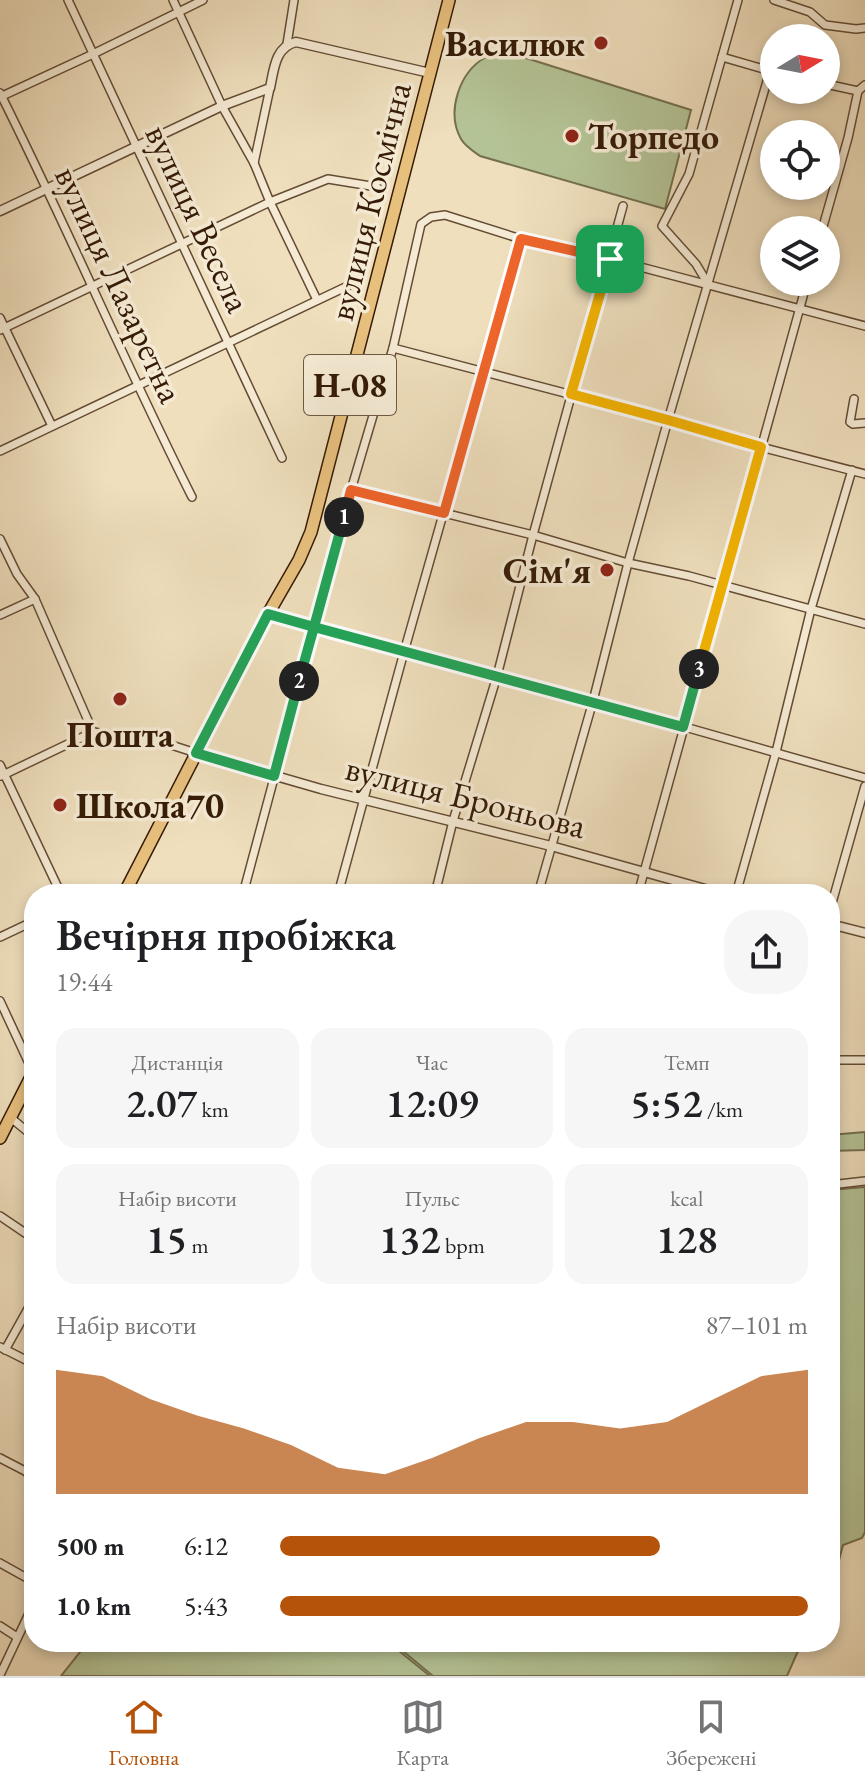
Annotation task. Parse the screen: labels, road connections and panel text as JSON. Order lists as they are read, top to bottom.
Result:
{
  "streets": {
    "main road": ["вулиця Космічна", "Н-08"],
    "street": ["вулиця Весела", "вулиця Лазаретна", "вулиця Броньова"]
  },
  "crossings": [
    ["вулиця Космічна", "вулиця Броньова"]
  ],
  "places": [
    "Василюк",
    "Торпедо",
    "Сім'я",
    "Пошта",
    "Школа70"
  ],
  "north": "right",
  "page": {
    "pins": ["1", "3", "2"],
    "heading": ["Вечірня пробіжка", "19:44"],
    "stats": [
      ["Дистанція", "2.07 km"],
      ["Час", "12:09"],
      ["Темп", "5:52 /km"],
      ["Набір висоти", "15 m"],
      ["Пульс", "132 bpm"],
      ["kcal", "128"]
    ],
    "chart": ["Набір висоти", "87–101 m"],
    "list": [
      {
        "name": "500 m",
        "note": "6:12"
      },
      {
        "name": "1.0 km",
        "note": "5:43"
      }
    ],
    "tabs": ["Головна", "Карта", "Збережені"]
  }
}
